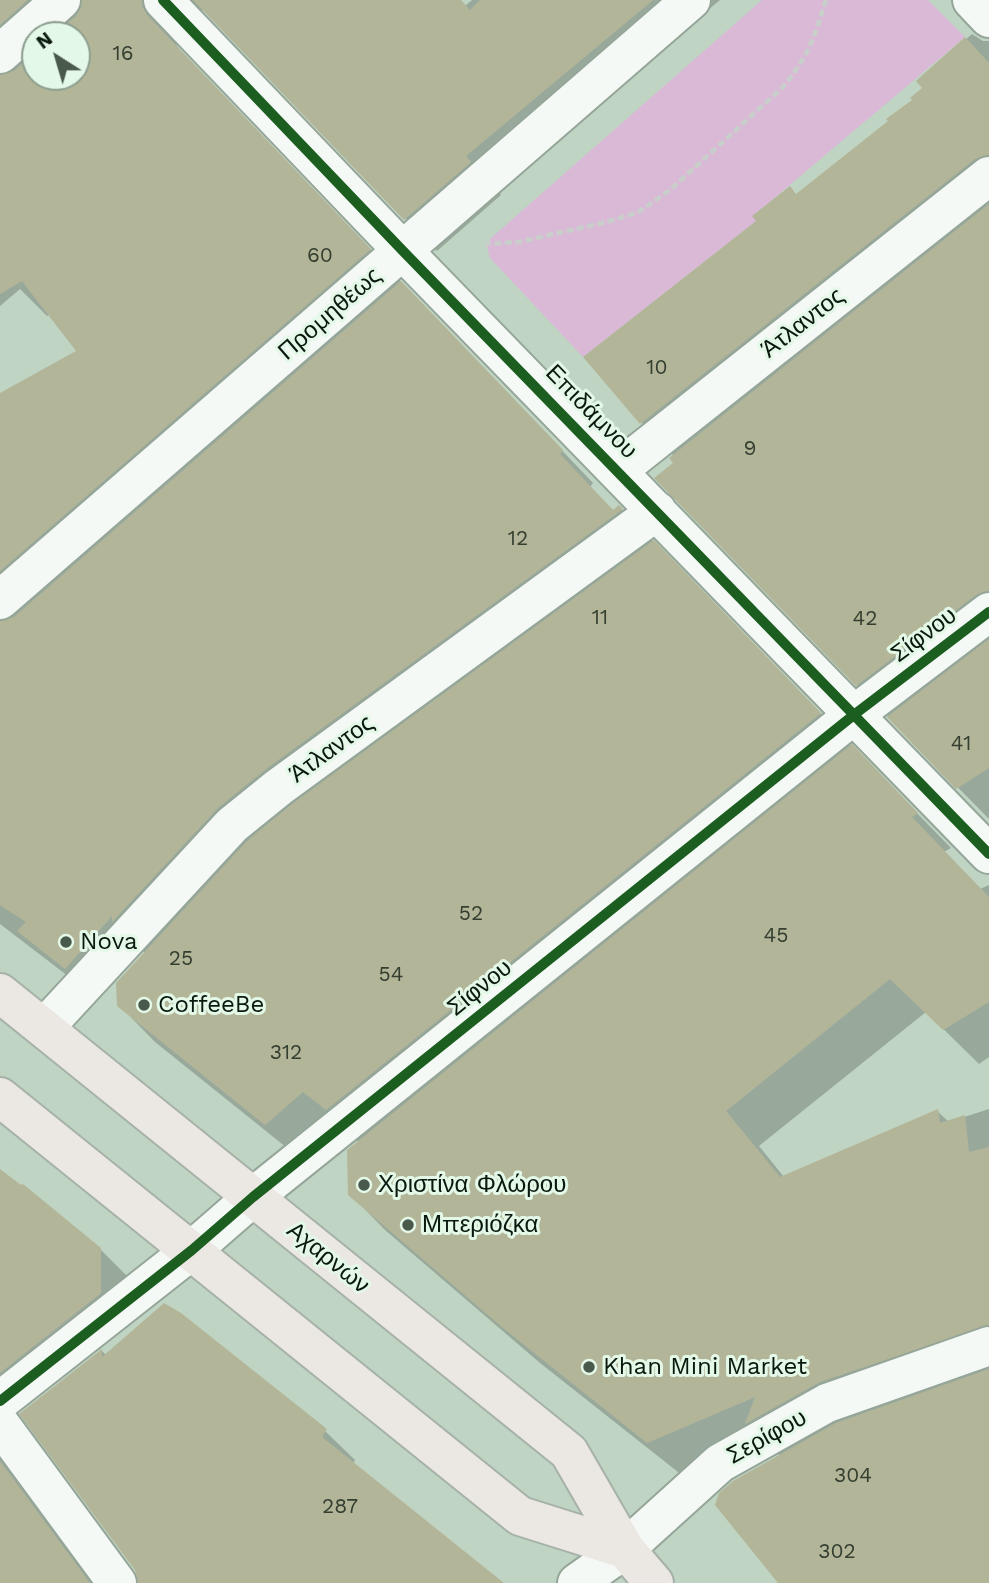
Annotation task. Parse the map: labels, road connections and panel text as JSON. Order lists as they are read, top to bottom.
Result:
{
  "streets": {
    "main road": ["Αχαρνών"],
    "street": [
      "Προμηθέως",
      "Άτλαντος",
      "Επιδάμνου",
      "Σίφνου",
      "Σερίφου"
    ]
  },
  "crossings": [
    ["Προμηθέως", "Επιδάμνου"],
    ["Άτλαντος", "Επιδάμνου"],
    ["Άτλαντος", "Αχαρνών"],
    ["Επιδάμνου", "Σίφνου"],
    ["Σίφνου", "Αχαρνών"],
    ["Αχαρνών", "Σερίφου"]
  ],
  "places": [
    "Nova",
    "CoffeeBe",
    "Χριστίνα Φλώρου",
    "Μπεριόζκα",
    "Khan Mini Market"
  ],
  "house_numbers": [
    "16",
    "60",
    "10",
    "9",
    "12",
    "11",
    "42",
    "41",
    "52",
    "45",
    "25",
    "54",
    "312",
    "304",
    "287",
    "302"
  ],
  "north": "top left"
}
